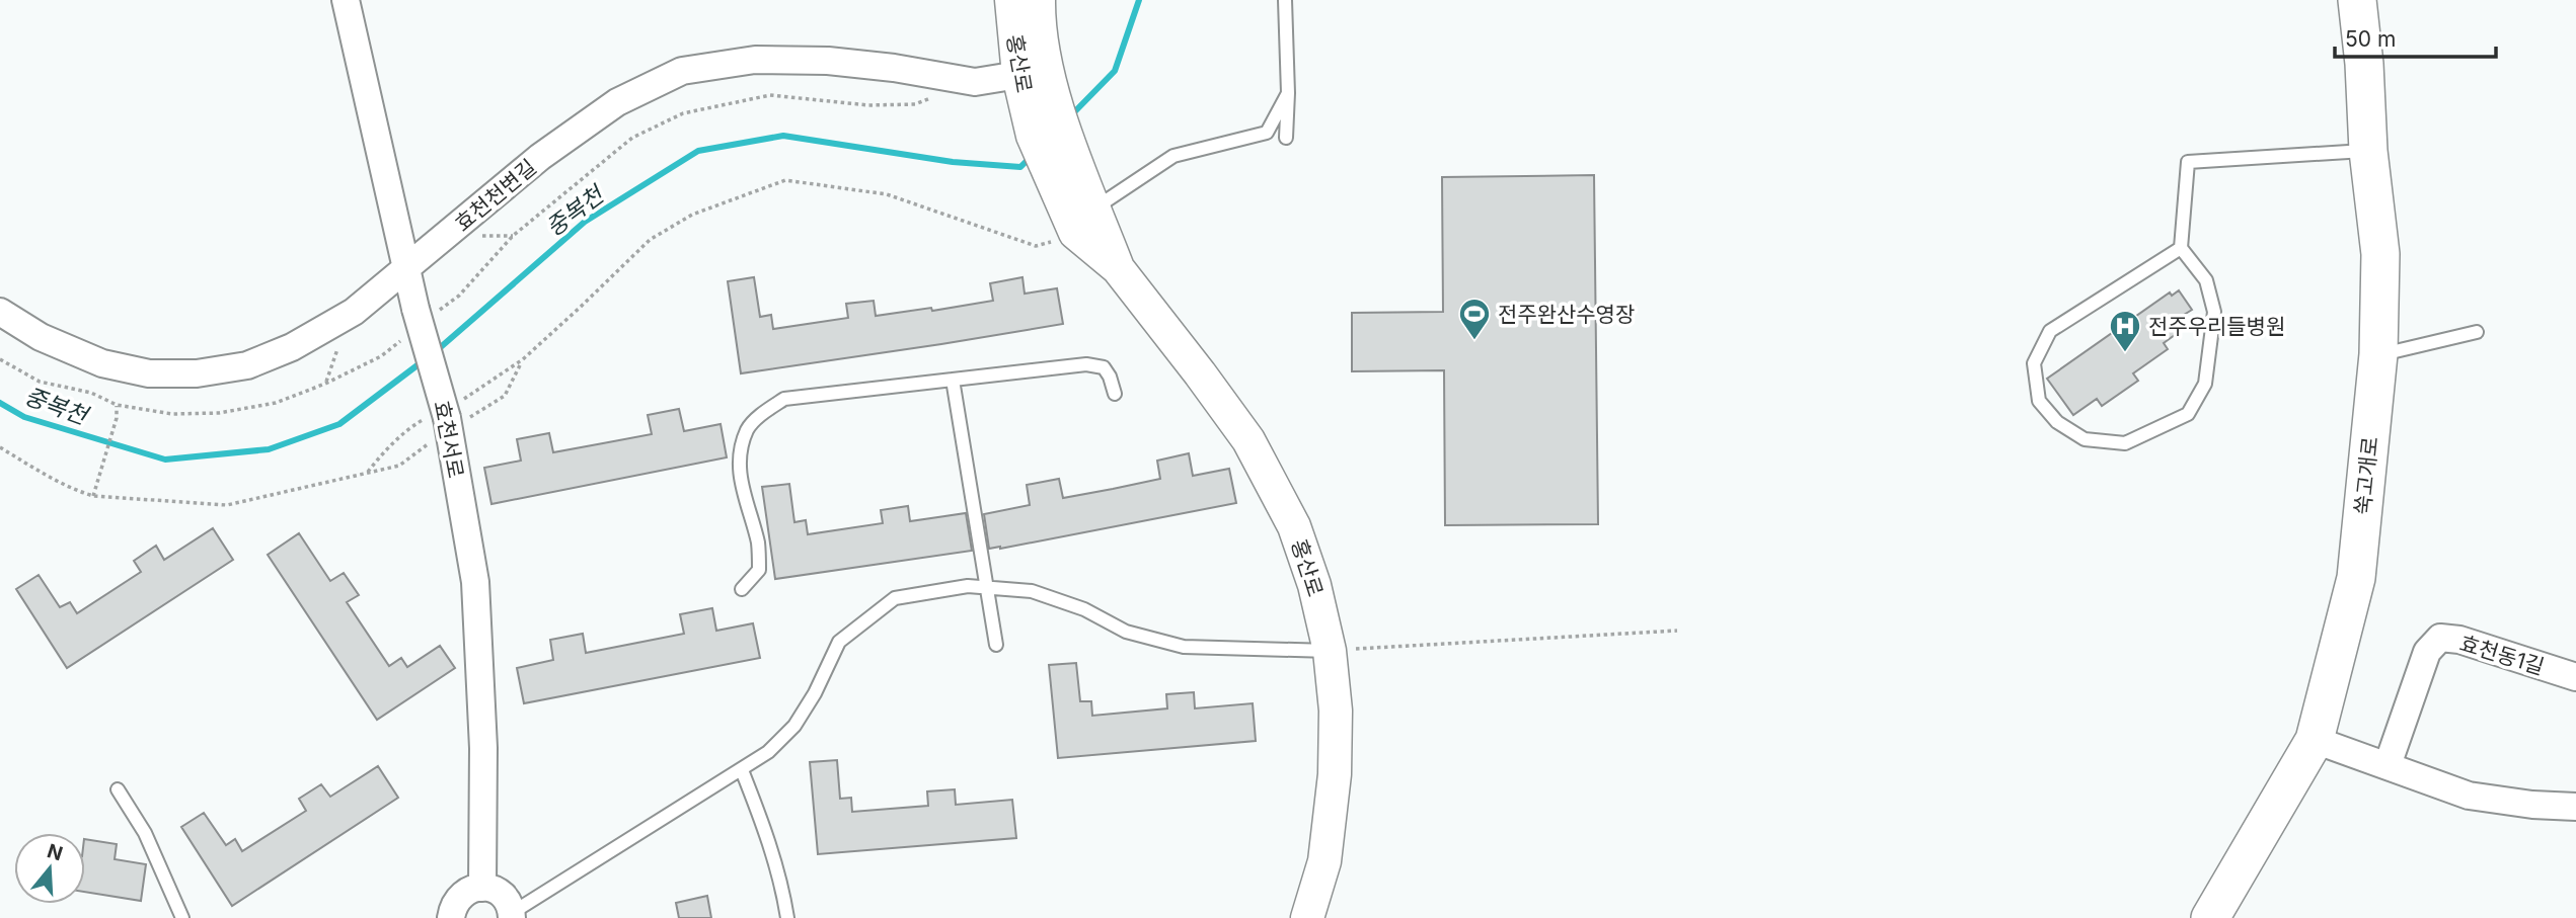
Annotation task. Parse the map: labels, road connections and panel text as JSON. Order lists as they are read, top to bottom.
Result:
{
  "streets": {
    "main road": ["쑥고개로"],
    "street": [
      "홍산로",
      "효천천변길",
      "효천서로",
      "효천동1길"
    ]
  },
  "crossings": [
    ["홍산로", "효천천변길"],
    ["효천천변길", "효천서로"]
  ],
  "water": ["중복천"],
  "places": {
    "sports": ["전주완산수영장"],
    "hospital": ["전주우리들병원"]
  },
  "scale_bar": "50 m",
  "north": "top"
}
